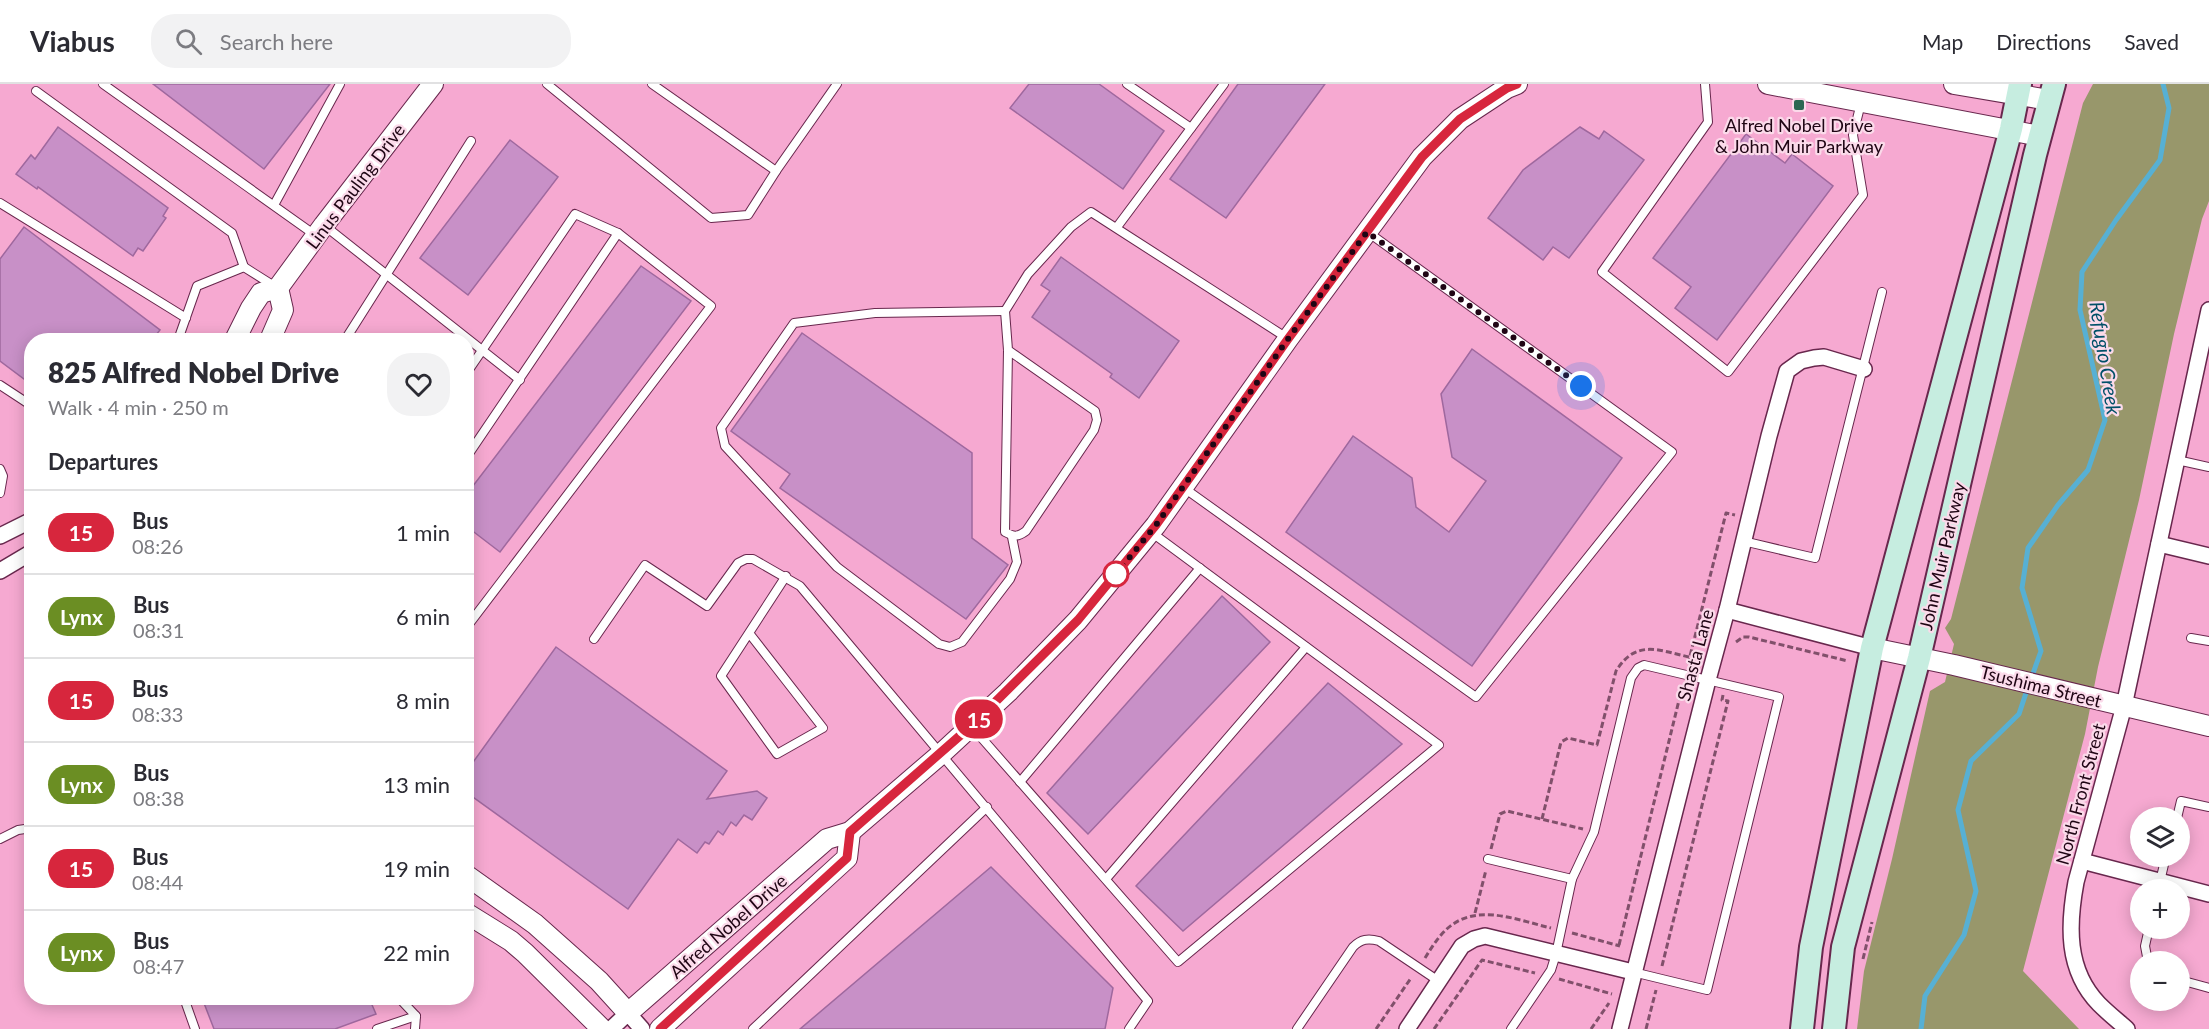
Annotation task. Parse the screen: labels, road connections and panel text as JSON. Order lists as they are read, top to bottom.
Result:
{
  "streets": {
    "main road": ["John Muir Parkway"],
    "street": [
      "Linus Pauling Drive",
      "Shasta Lane",
      "Tsushima Street",
      "North Front Street",
      "Alfred Nobel Drive"
    ]
  },
  "crossings": [
    ["John Muir Parkway", "Tsushima Street"],
    ["Tsushima Street", "North Front Street"]
  ],
  "water": ["Refugio Creek"],
  "places": {
    "transit": ["Alfred Nobel Drive & John Muir Parkway"]
  },
  "lines": ["bus line 15"],
  "page": {
    "header": "Viabus",
    "search": "Search here",
    "nav": ["Map", "Directions", "Saved"],
    "on_map": "15",
    "heading": [
      ["825 Alfred Nobel Drive", "Walk · 4 min · 250 m"],
      "Departures"
    ],
    "list": [
      {
        "mark": "15",
        "name": "Bus",
        "note": "08:26",
        "value": "1 min"
      },
      {
        "mark": "Lynx",
        "name": "Bus",
        "note": "08:31",
        "value": "6 min"
      },
      {
        "mark": "15",
        "name": "Bus",
        "note": "08:33",
        "value": "8 min"
      },
      {
        "mark": "Lynx",
        "name": "Bus",
        "note": "08:38",
        "value": "13 min"
      },
      {
        "mark": "15",
        "name": "Bus",
        "note": "08:44",
        "value": "19 min"
      },
      {
        "mark": "Lynx",
        "name": "Bus",
        "note": "08:47",
        "value": "22 min"
      }
    ],
    "map_buttons": ["+", "−"]
  }
}
